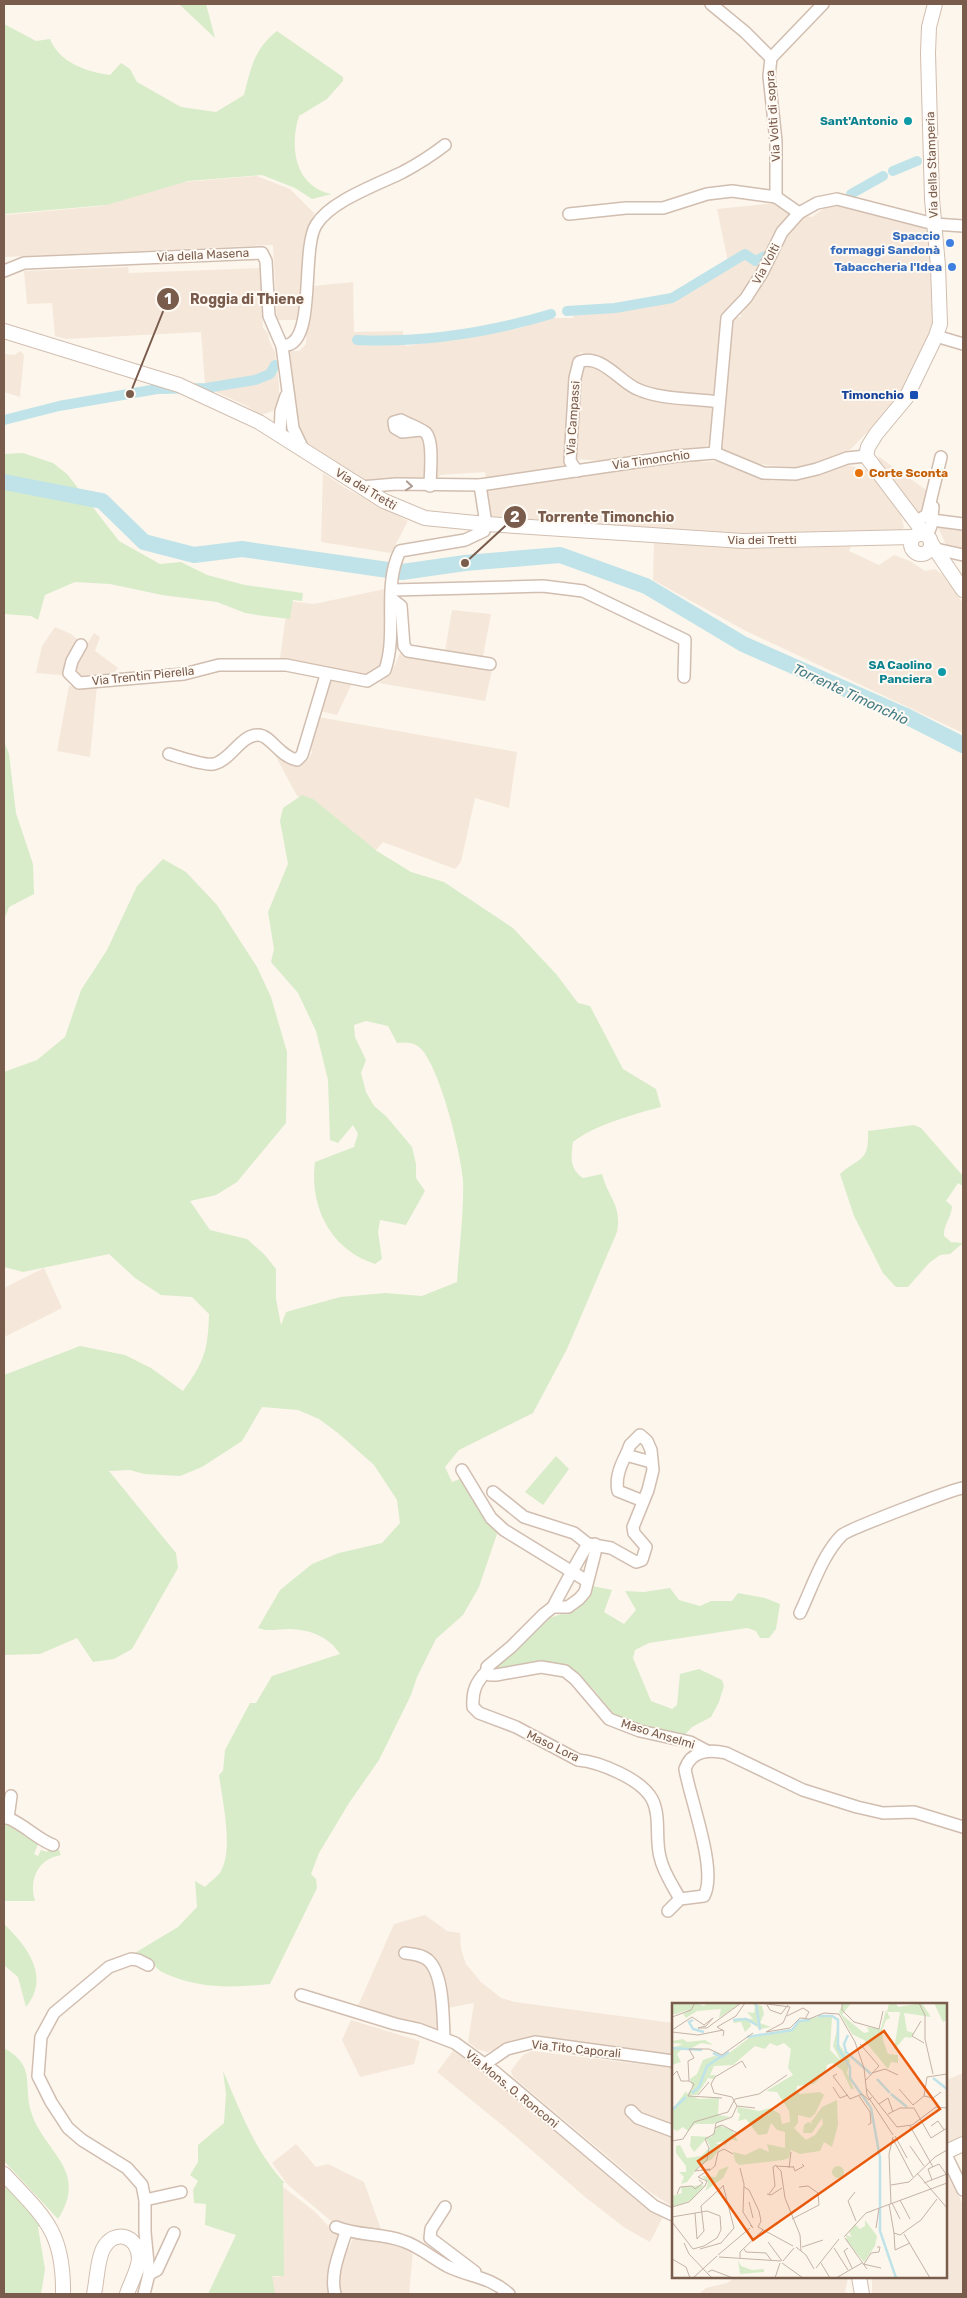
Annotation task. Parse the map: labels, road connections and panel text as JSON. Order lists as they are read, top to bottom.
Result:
{
  "streets": {
    "street": [
      "Via Volti di sopra",
      "Via della Stamperia",
      "Via della Masena",
      "Via Volti",
      "Via Campassi",
      "Via Timonchio",
      "Via dei Tretti",
      "Via Trentin Pierella",
      "Maso Anselmi",
      "Maso Lora",
      "Via Tito Caporali",
      "Via Mons. O. Ronconi"
    ]
  },
  "crossings": [
    ["Via della Stamperia", "Via Volti"],
    ["Via della Stamperia", "Via Timonchio"],
    ["Via della Masena", "Via dei Tretti"],
    ["Via Volti", "Via Campassi"],
    ["Via Volti", "Via Timonchio"],
    ["Via Campassi", "Via Timonchio"],
    ["Via Timonchio", "Via dei Tretti"],
    ["Via dei Tretti", "Via Trentin Pierella"],
    ["Maso Anselmi", "Maso Lora"],
    ["Via Tito Caporali", "Via Mons. O. Ronconi"]
  ],
  "water": ["Torrente Timonchio"],
  "places": {
    "other": [
      "Sant'Antonio",
      "Spaccio formaggi Sandonà",
      "Tabaccheria l'Idea",
      "Roggia di Thiene",
      "Corte Sconta",
      "Torrente Timonchio",
      "SA Caolino Panciera"
    ],
    "transit": ["Timonchio"]
  }
}
